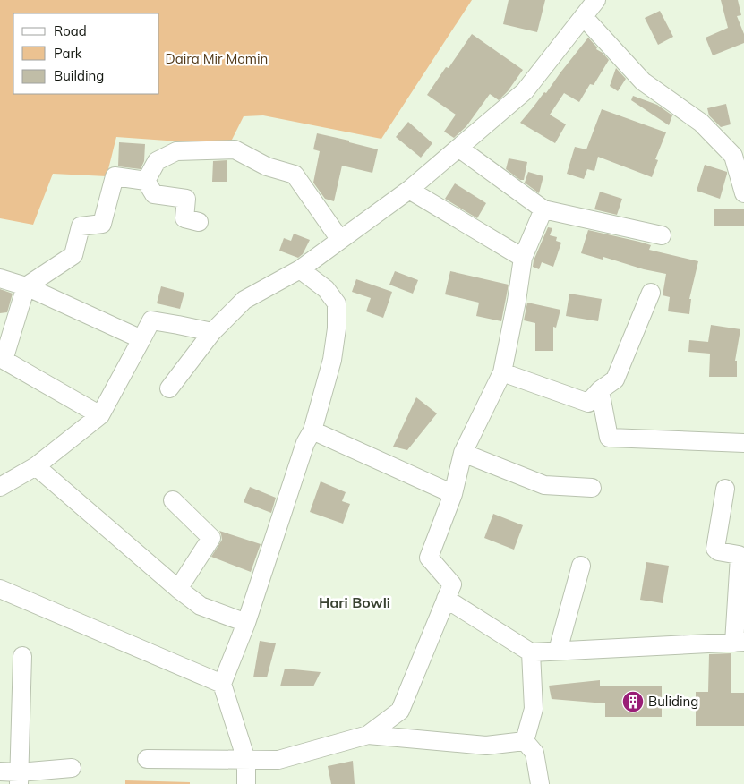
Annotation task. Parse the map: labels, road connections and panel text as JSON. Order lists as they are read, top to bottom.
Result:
{
  "districts": ["Hari Bowli"],
  "parks": ["Daira Mir Momin"],
  "places": {
    "building": ["Buliding"]
  },
  "legend": ["Road", "Park", "Building"]
}
